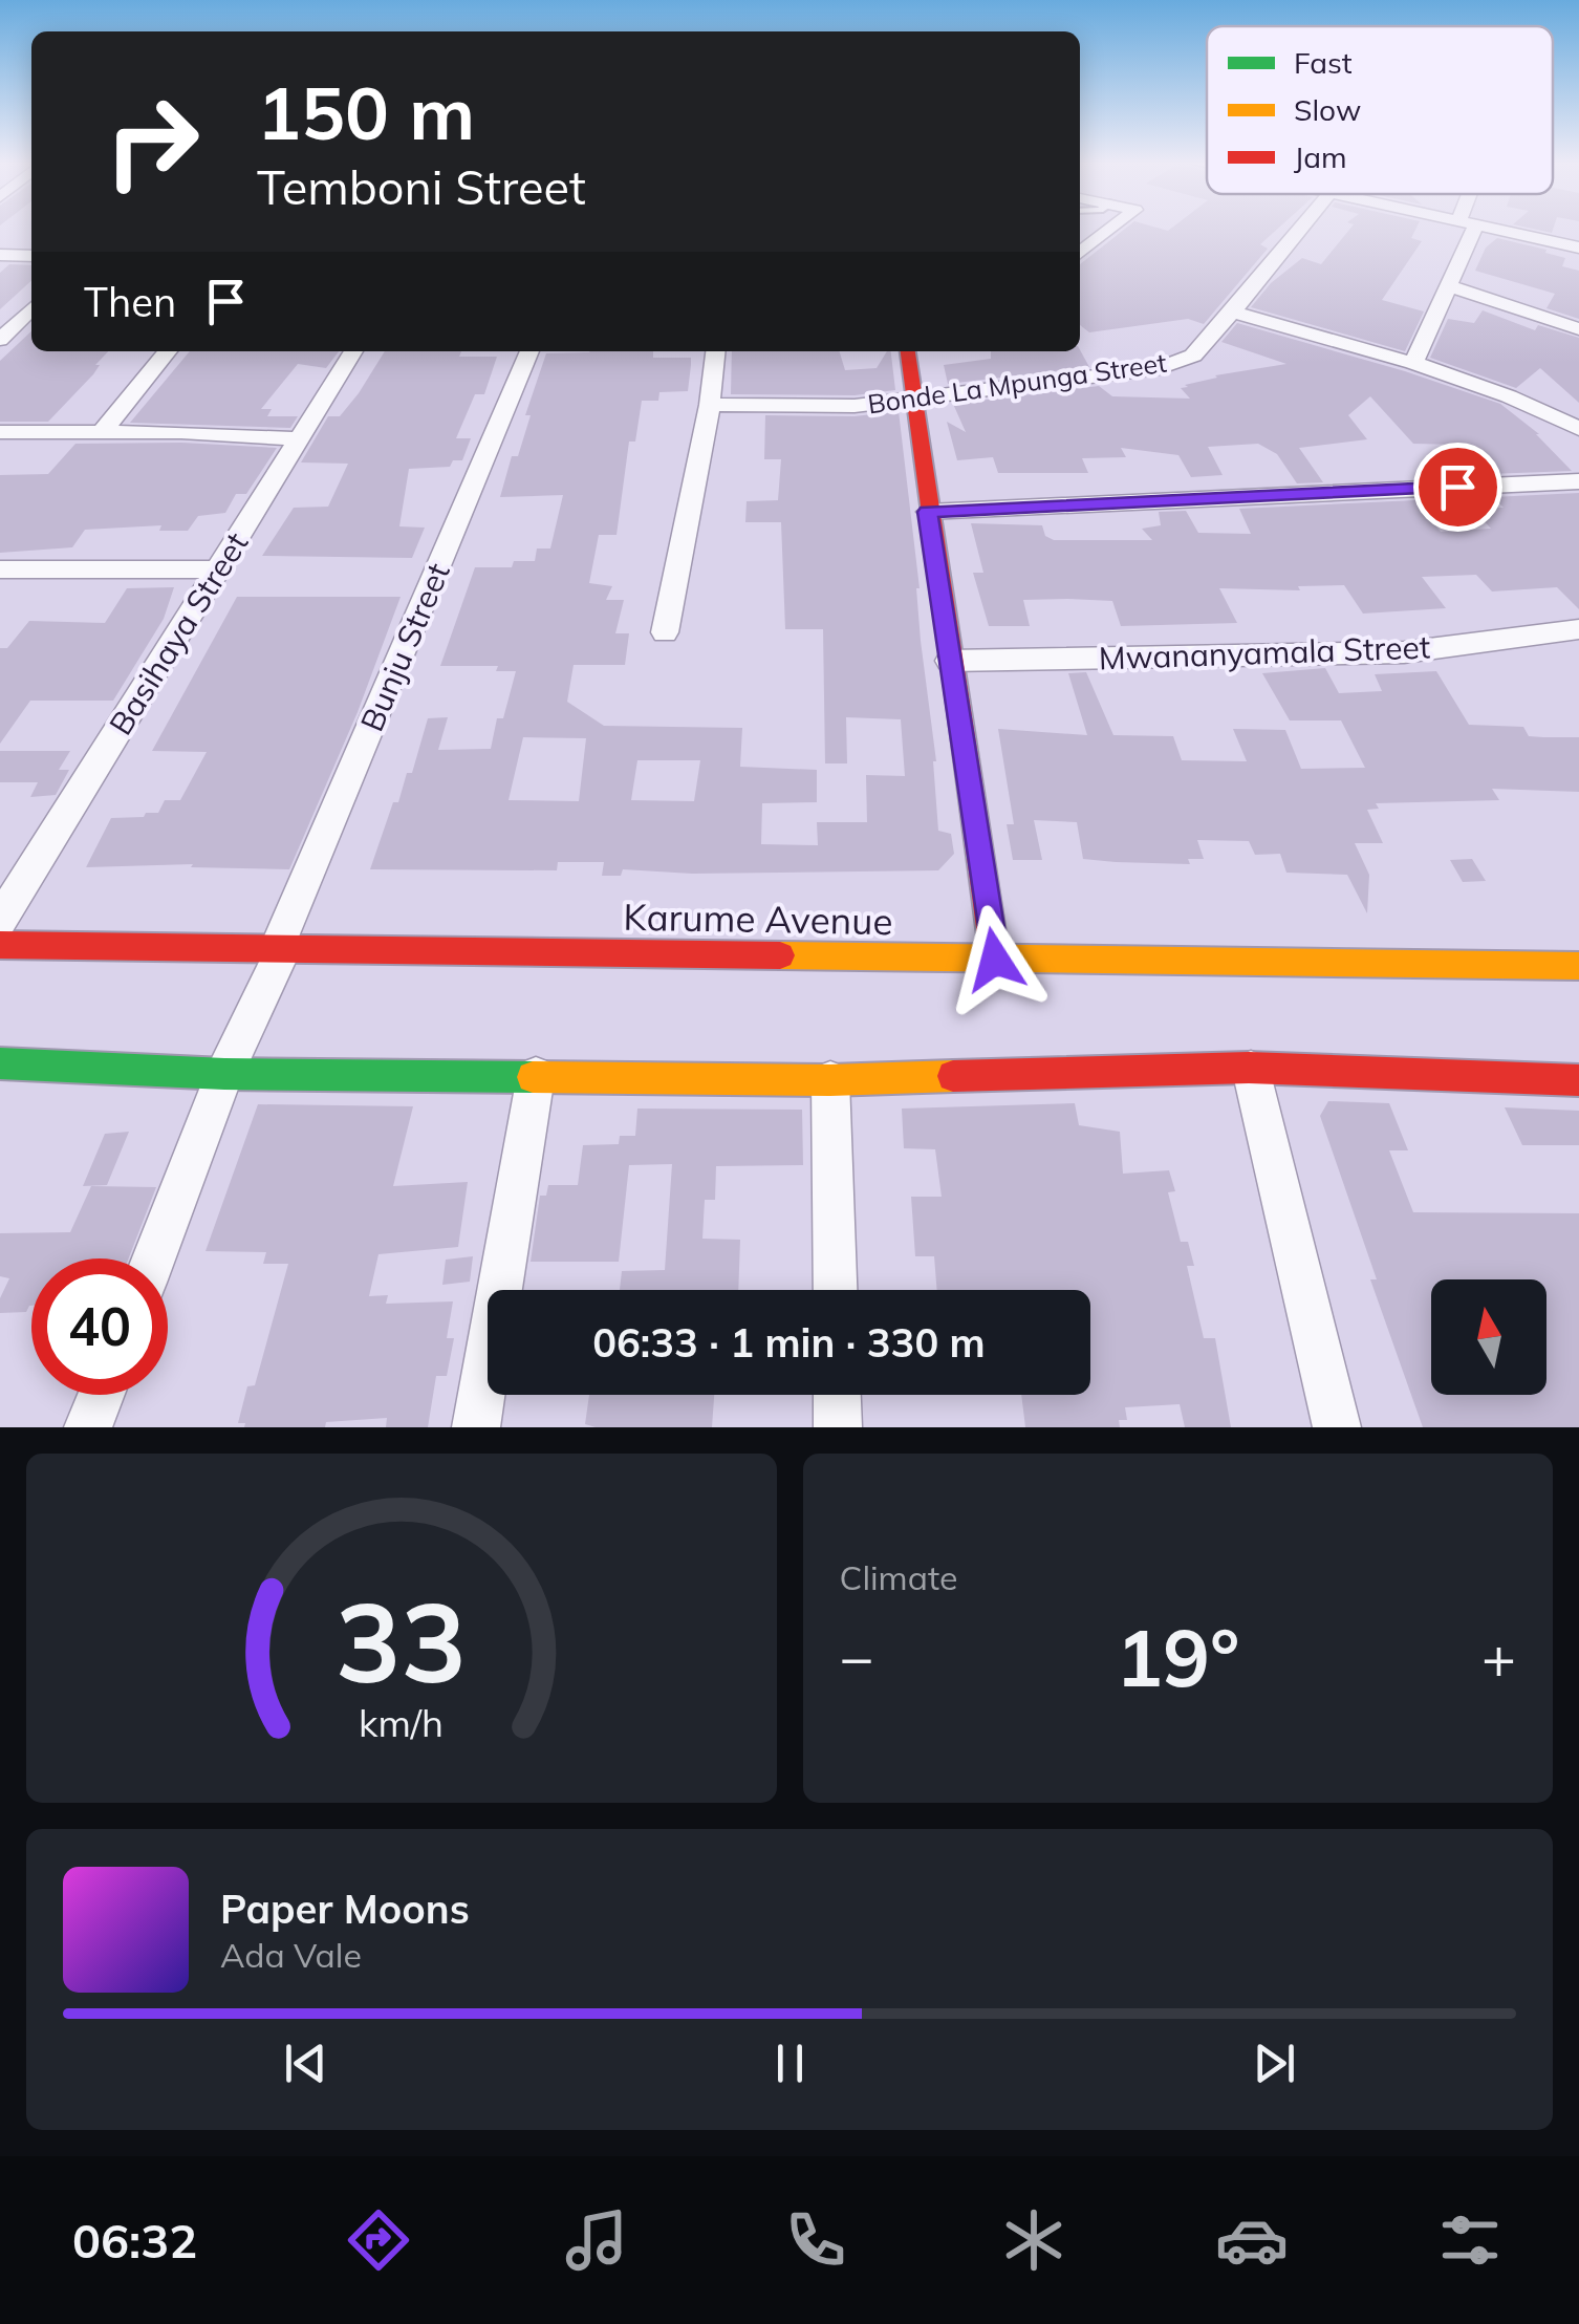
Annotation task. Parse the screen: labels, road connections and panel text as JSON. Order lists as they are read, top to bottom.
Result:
{
  "streets": {
    "street": [
      "Bonde La Mpunga Street",
      "Basihaya Street",
      "Bunju Street",
      "Mwananyamala Street",
      "Karume Avenue"
    ]
  },
  "crossings": [
    ["Bunju Street", "Karume Avenue"]
  ],
  "legend": ["Fast", "Slow", "Jam"],
  "north": "top",
  "page": {
    "turn": ["150 m", "Temboni Street"],
    "then": "Then",
    "limit": "40",
    "trip": "06:33 · 1 min · 330 m",
    "tile": "Climate",
    "heat": ["−", "19°", "+"],
    "song": ["Paper Moons", "Ada Vale"],
    "tabs": "06:32",
    "gauge": ["33", "km/h"]
  }
}
